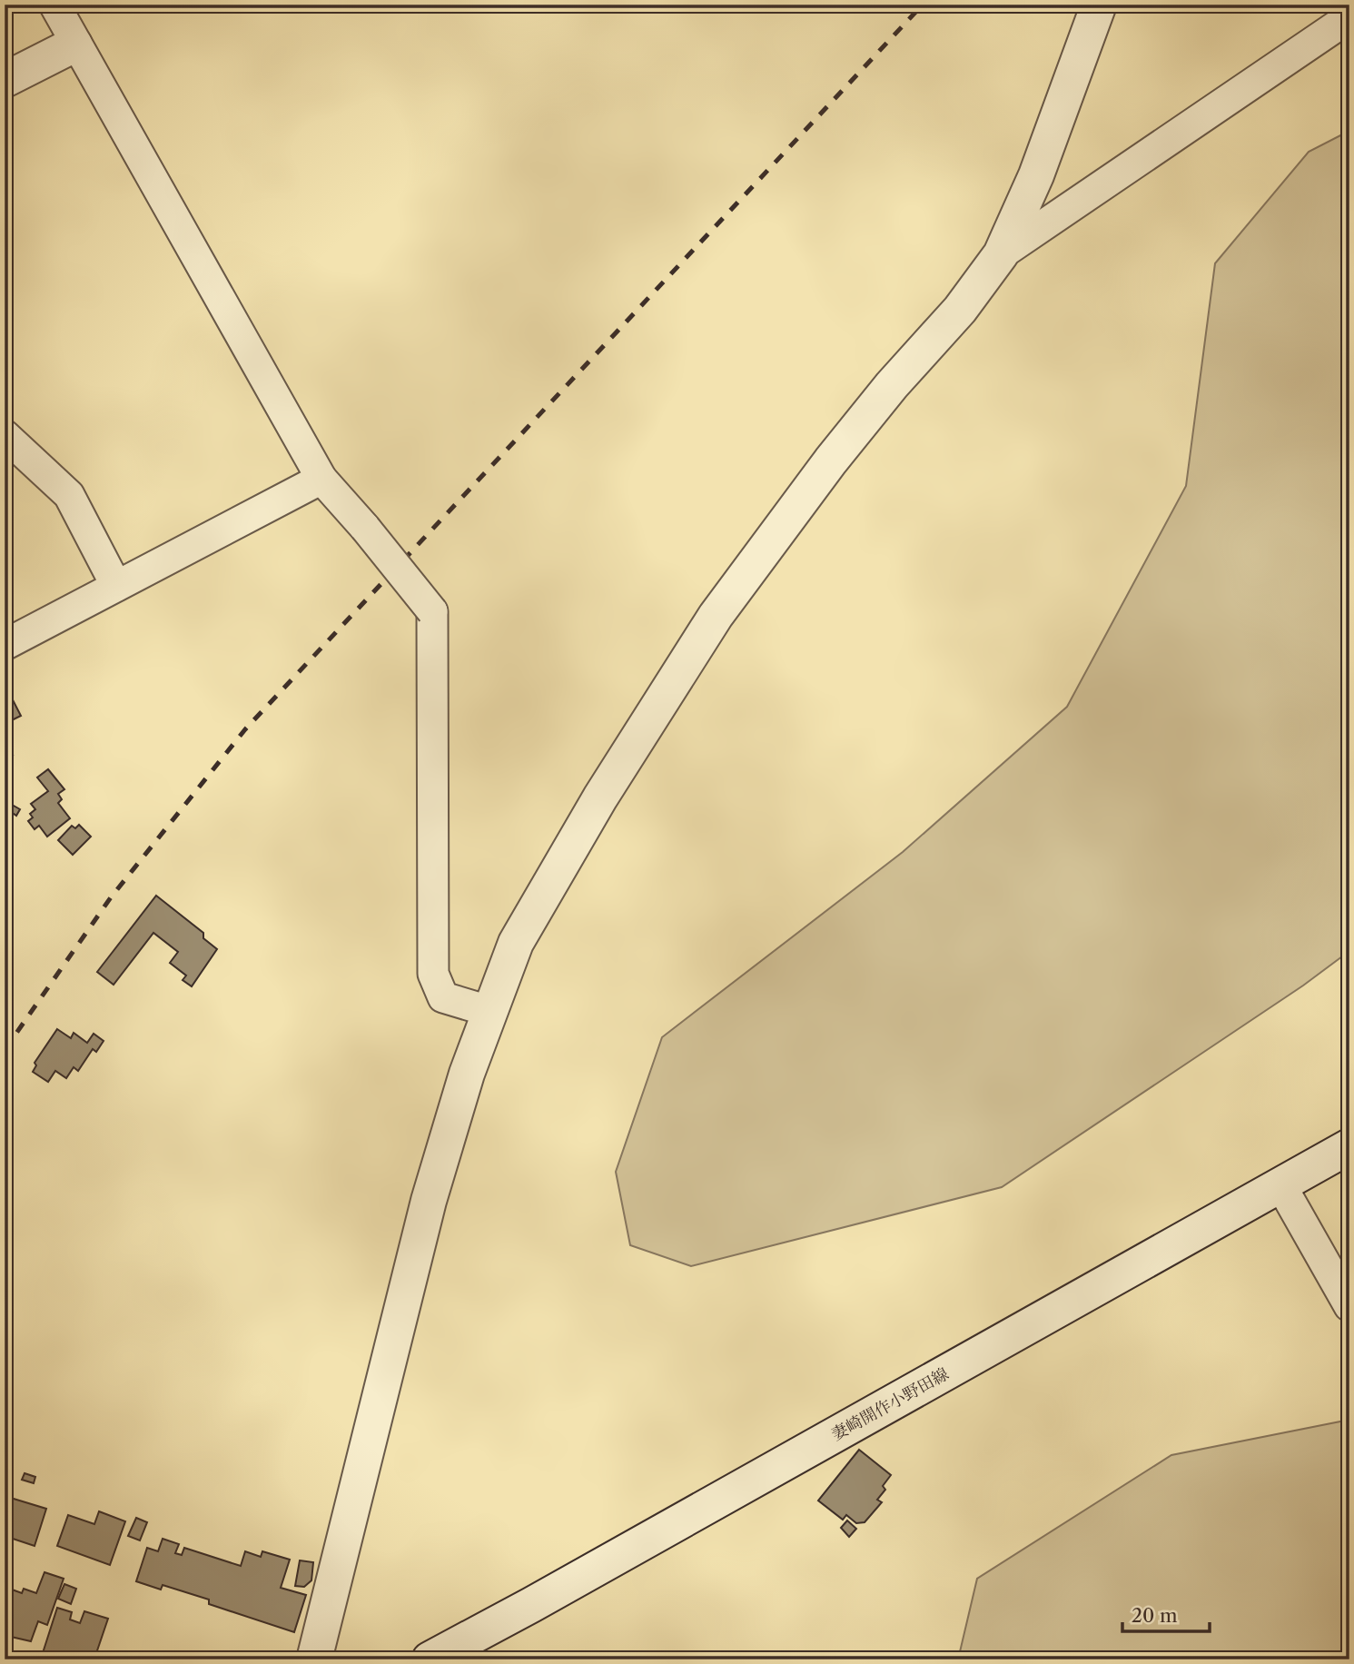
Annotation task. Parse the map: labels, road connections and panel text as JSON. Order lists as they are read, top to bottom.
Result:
{
  "streets": {
    "street": ["妻崎開作小野田線"]
  },
  "scale_bar": "20 m"
}
